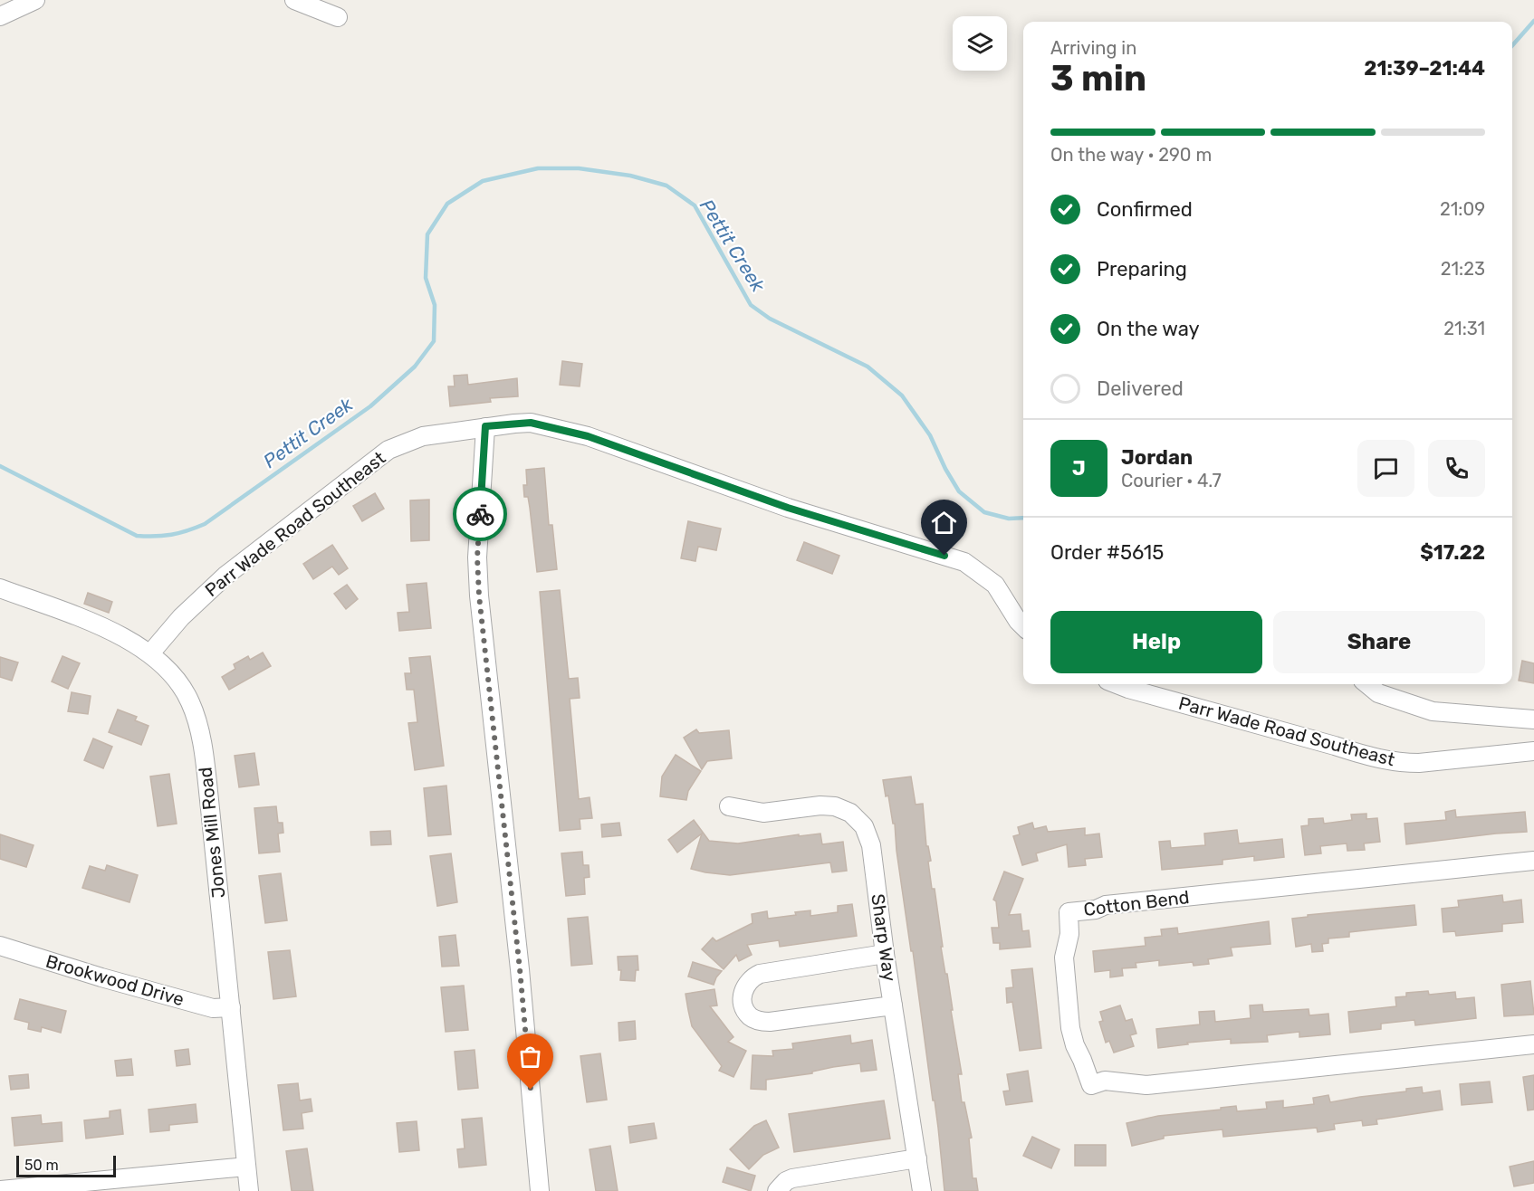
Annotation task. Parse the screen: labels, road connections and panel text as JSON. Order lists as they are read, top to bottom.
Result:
{
  "streets": {
    "street": [
      "Parr Wade Road Southeast",
      "Jones Mill Road",
      "Cotton Bend",
      "Sharp Way",
      "Brookwood Drive"
    ]
  },
  "crossings": [
    ["Parr Wade Road Southeast", "Jones Mill Road"],
    ["Jones Mill Road", "Brookwood Drive"]
  ],
  "water": ["Pettit Creek"],
  "scale_bar": "50 m",
  "page": {
    "heading": ["3 min", "Arriving in", "21:39–21:44"],
    "panel": [
      "Jordan",
      "Courier · 4.7",
      "Order #5615",
      "$17.22"
    ],
    "bar": "On the way · 290 m",
    "list": [
      ["Confirmed", "21:09"],
      ["Preparing", "21:23"],
      ["On the way", "21:31"],
      "Delivered"
    ],
    "round": "J",
    "buttons": ["Help", "Share"],
    "scale": "50 m"
  }
}
